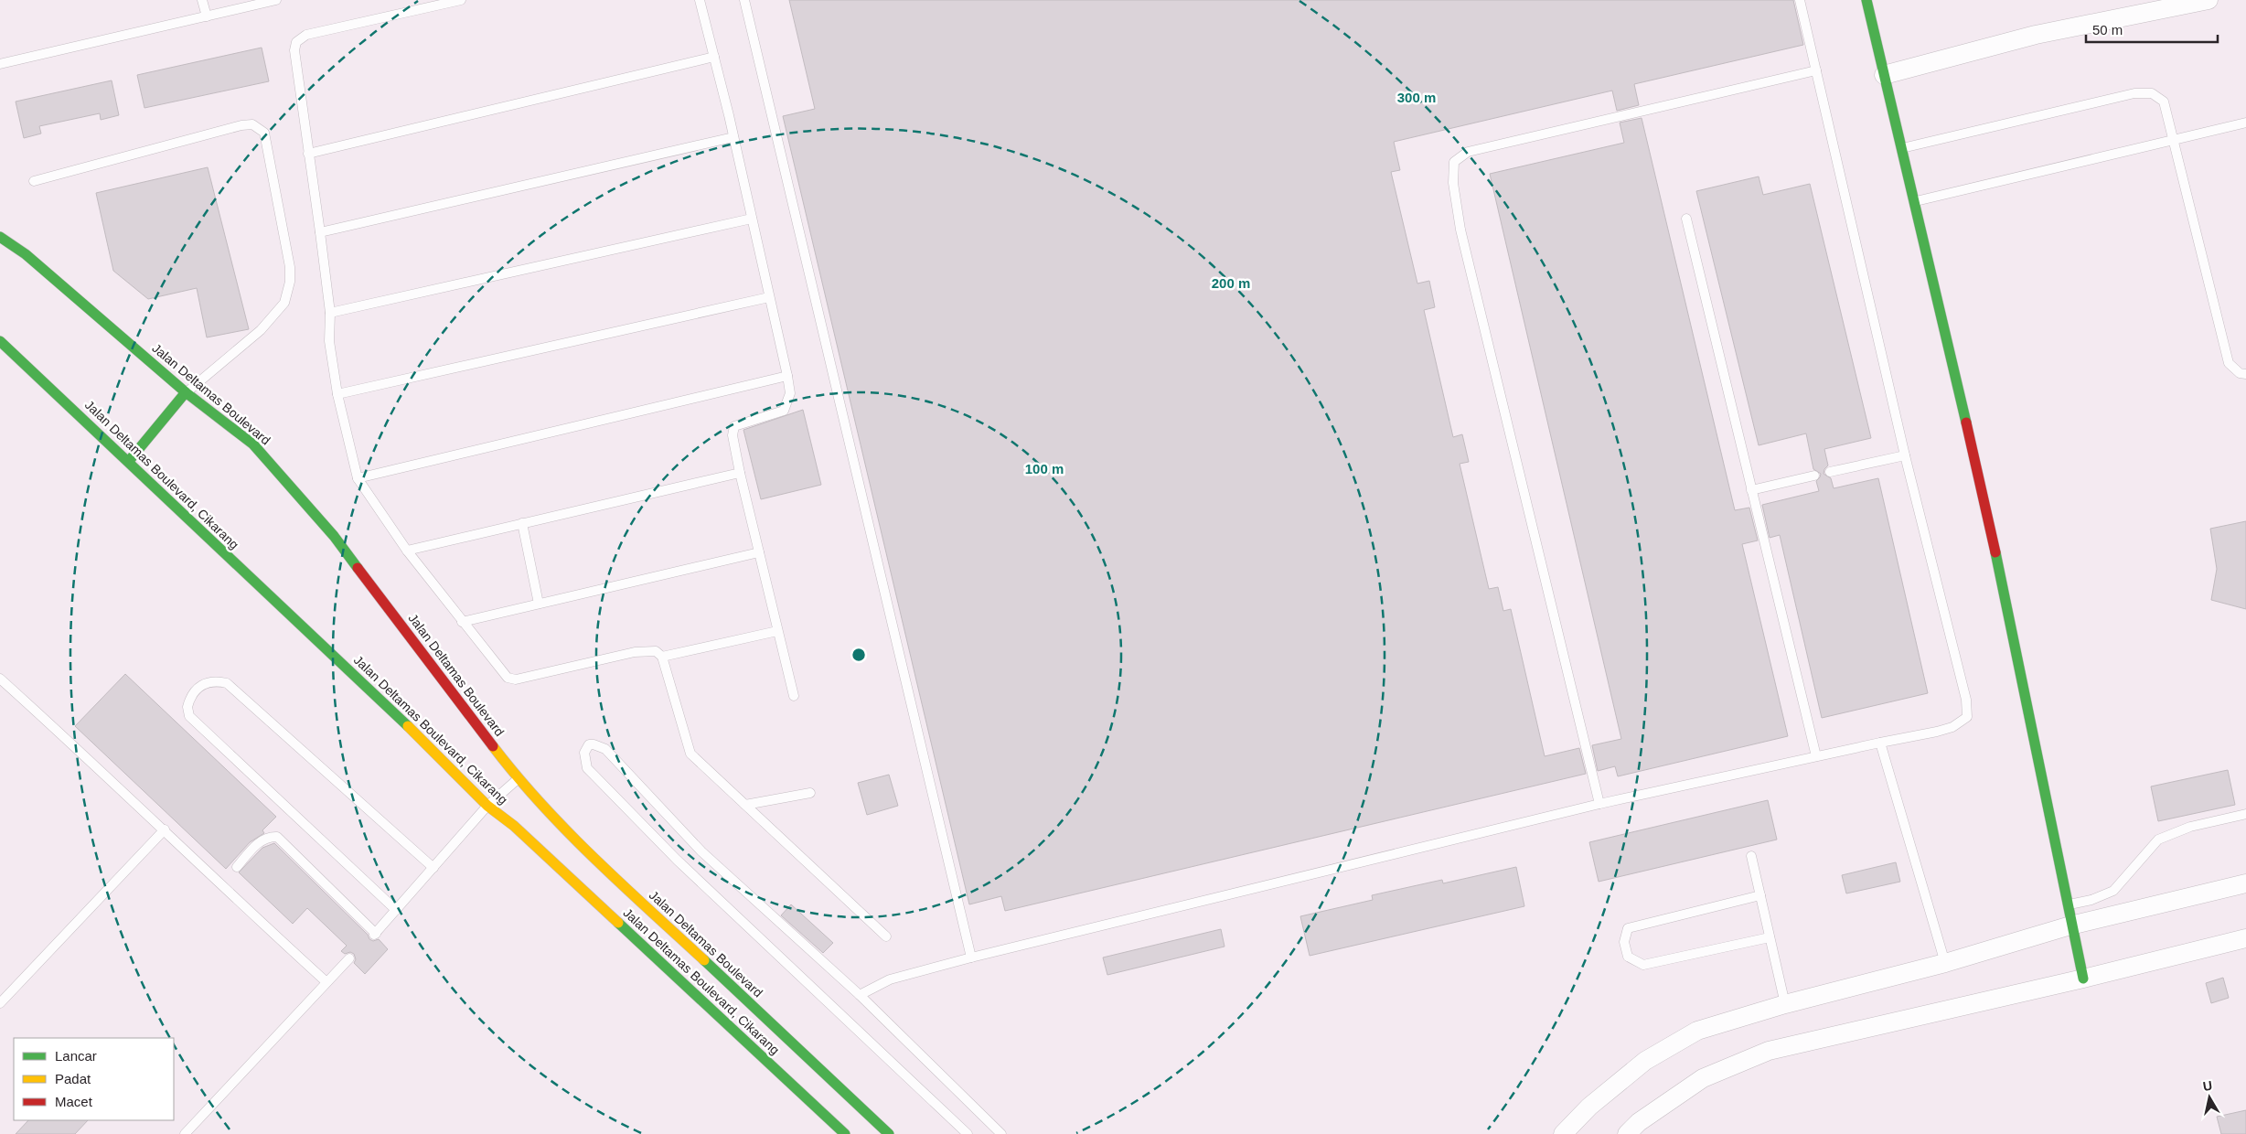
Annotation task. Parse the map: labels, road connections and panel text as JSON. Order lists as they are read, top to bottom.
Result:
{
  "streets": {
    "street": ["Jalan Deltamas Boulevard", "Jalan Deltamas Boulevard, Cikarang"]
  },
  "legend": ["Lancar", "Padat", "Macet"],
  "scale_bar": "50 m",
  "north": "top",
  "rings": ["300 m", "200 m", "100 m"]
}
